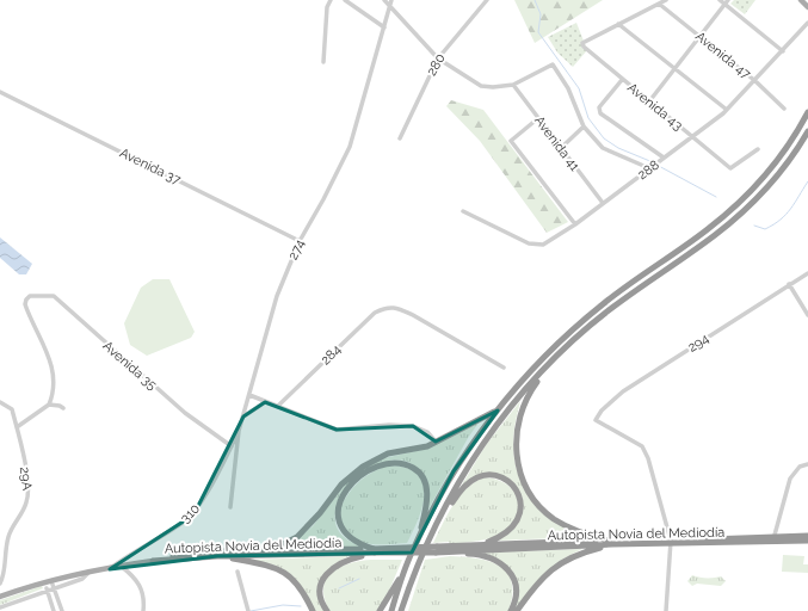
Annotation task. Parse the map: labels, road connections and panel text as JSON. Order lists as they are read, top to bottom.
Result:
{
  "streets": {
    "highway": ["Autopista Novia del Mediodía"],
    "street": [
      "Avenida 47",
      "280",
      "Avenida 43",
      "Avenida 41",
      "Avenida 37",
      "288",
      "274",
      "294",
      "284",
      "Avenida 35",
      "29A",
      "310"
    ]
  },
  "crossings": [
    ["Avenida 47", "288"],
    ["Avenida 43", "288"],
    ["Avenida 41", "288"],
    ["Avenida 37", "274"],
    ["274", "310"],
    ["294", "Autopista Novia del Mediodía"],
    ["Avenida 35", "310"]
  ]
}
